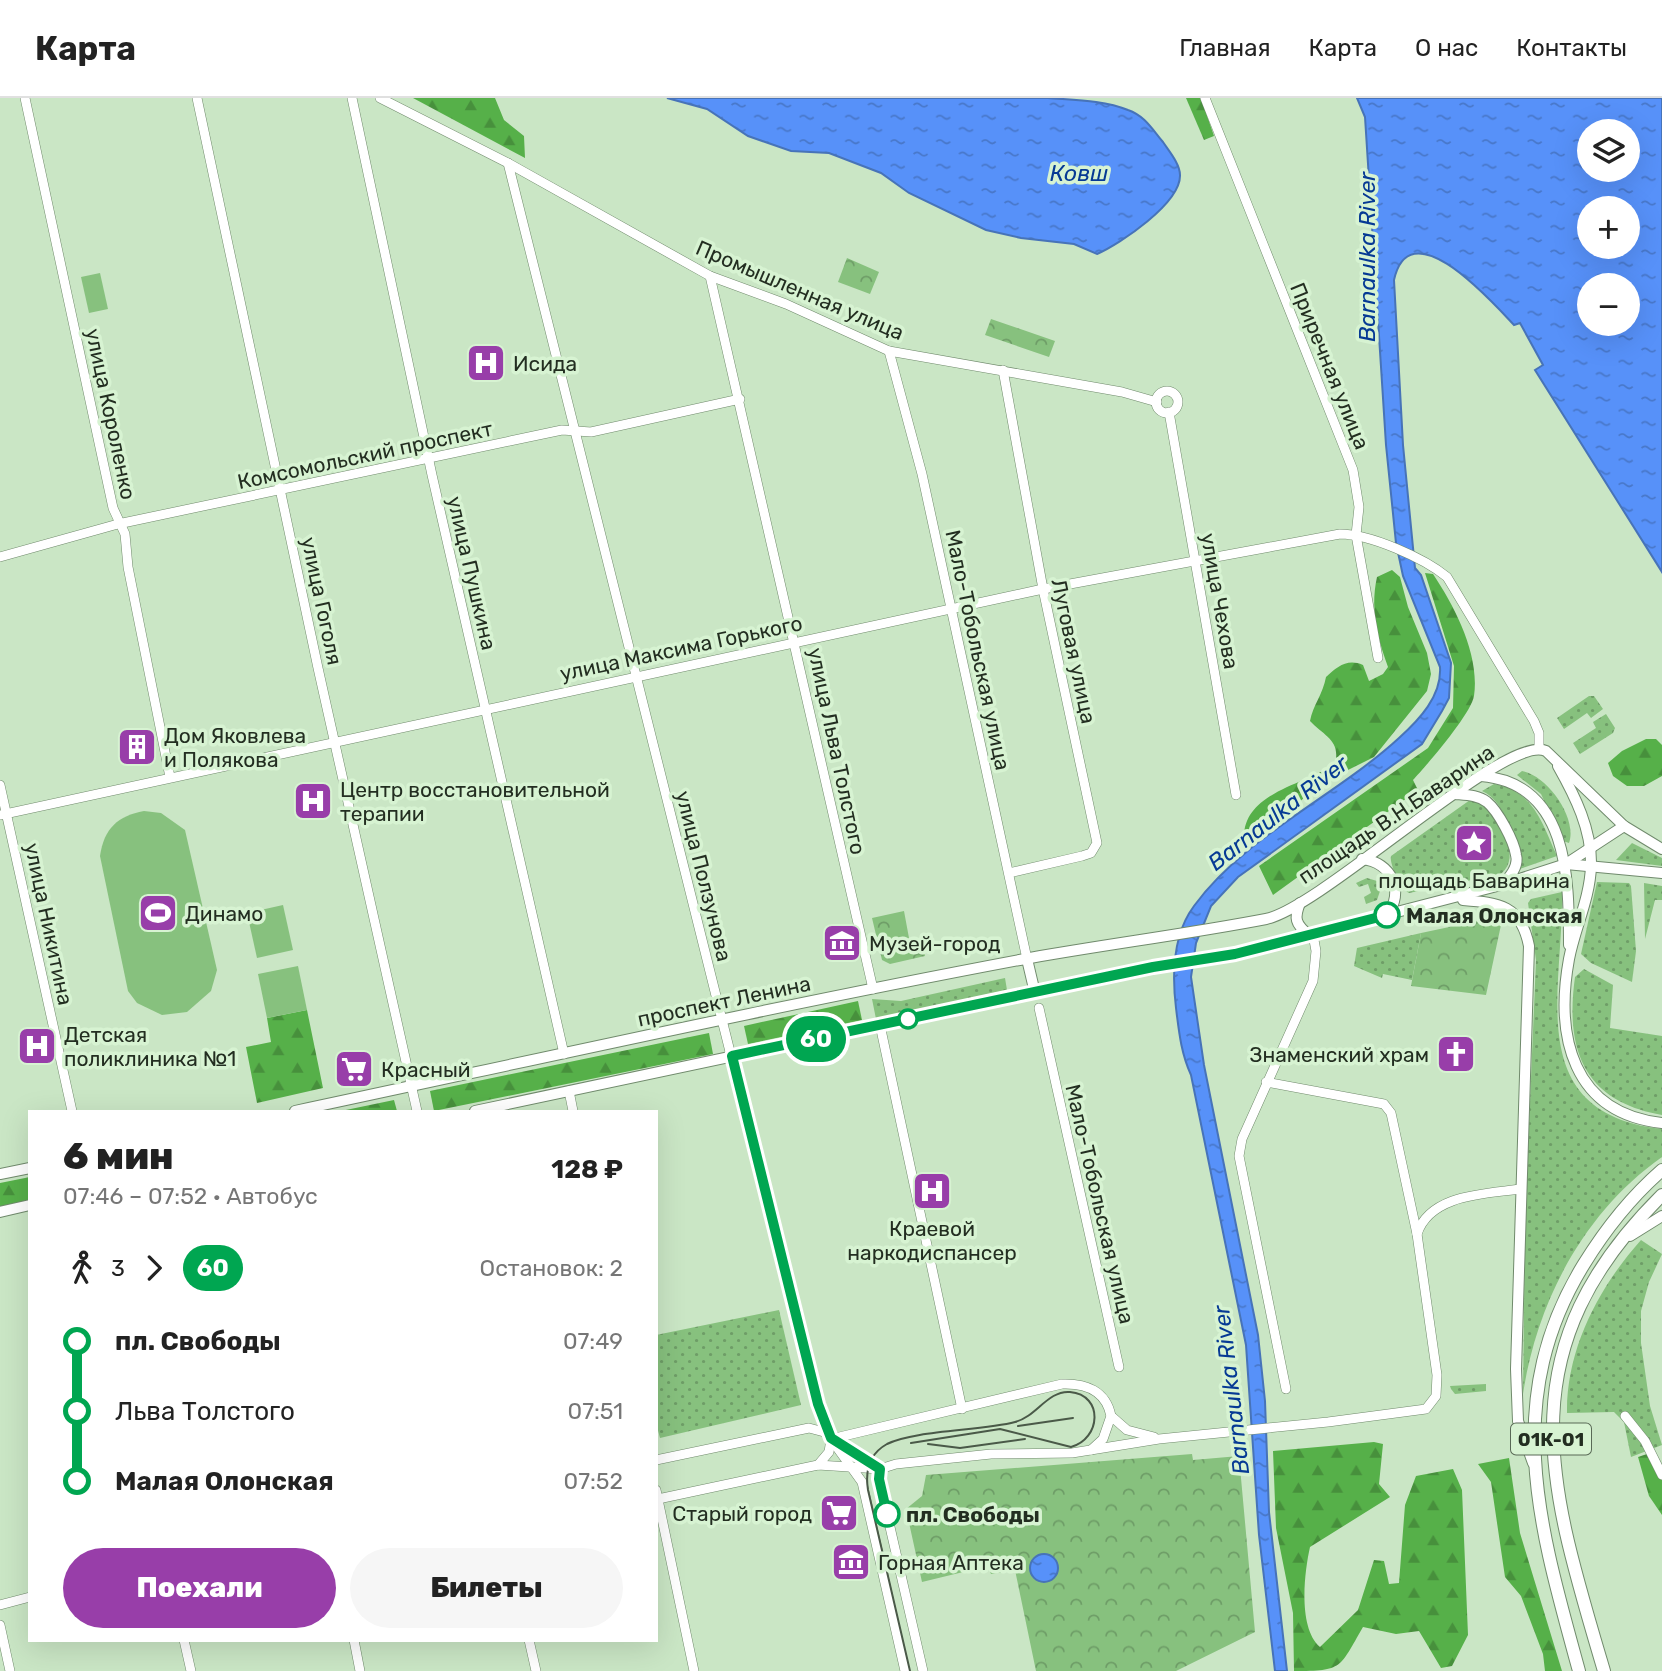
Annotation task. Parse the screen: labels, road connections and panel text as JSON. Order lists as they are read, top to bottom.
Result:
{
  "streets": {
    "highway": ["01К-01"],
    "main road": ["площадь В.Н.Баварина", "проспект Ленина"],
    "street": [
      "Промышленная улица",
      "Приречная улица",
      "улица Короленко",
      "Комсомольский проспект",
      "улица Пушкина",
      "улица Гоголя",
      "улица Чехова",
      "улица Максима Горького",
      "Мало-Тобольская улица",
      "Луговая улица",
      "улица Льва Толстого",
      "улица Ползунова",
      "улица Никитина"
    ]
  },
  "crossings": [
    ["Промышленная улица", "улица Чехова"],
    ["Промышленная улица", "Мало-Тобольская улица"],
    ["Промышленная улица", "Луговая улица"],
    ["Промышленная улица", "улица Льва Толстого"],
    ["Промышленная улица", "улица Ползунова"],
    ["Приречная улица", "улица Максима Горького"],
    ["улица Короленко", "Комсомольский проспект"],
    ["улица Короленко", "улица Максима Горького"],
    ["Комсомольский проспект", "улица Пушкина"],
    ["Комсомольский проспект", "улица Гоголя"],
    ["Комсомольский проспект", "улица Льва Толстого"],
    ["Комсомольский проспект", "улица Ползунова"],
    ["улица Пушкина", "улица Максима Горького"],
    ["улица Пушкина", "проспект Ленина"],
    ["улица Гоголя", "улица Максима Горького"],
    ["улица Гоголя", "проспект Ленина"],
    ["улица Чехова", "улица Максима Горького"],
    ["улица Максима Горького", "Мало-Тобольская улица"],
    ["улица Максима Горького", "Луговая улица"],
    ["улица Максима Горького", "улица Льва Толстого"],
    ["улица Максима Горького", "площадь В.Н.Баварина"],
    ["улица Максима Горького", "улица Ползунова"],
    ["улица Максима Горького", "улица Никитина"],
    ["Мало-Тобольская улица", "Луговая улица"],
    ["Мало-Тобольская улица", "проспект Ленина"],
    ["улица Льва Толстого", "проспект Ленина"],
    ["площадь В.Н.Баварина", "проспект Ленина"],
    ["улица Ползунова", "проспект Ленина"]
  ],
  "water": ["Ковш", "Barnaulka River"],
  "places": {
    "hospital": [
      "Исида",
      "Центр восстановительной терапии",
      "Детская поликлиника №1",
      "Краевой наркодиспансер"
    ],
    "building": ["Дом Яковлева и Полякова"],
    "place": ["площадь Баварина"],
    "sports": ["Динамо"],
    "other": ["Малая Олонская", "пл. Свободы"],
    "museum": ["Музей-город", "Горная Аптека"],
    "church": ["Знаменский храм"],
    "supermarket": ["Красный", "Старый город"]
  },
  "lines": ["bus line 60"],
  "page": {
    "header": "Карта",
    "nav": [
      "Главная",
      "Карта",
      "О нас",
      "Контакты"
    ],
    "on_map": "60",
    "map_buttons": ["+", "−"],
    "heading": ["6 мин", "07:46 – 07:52 · Автобус", "128 ₽"],
    "legs": ["3", "60", "Остановок: 2"],
    "list": [
      {
        "name": "пл. Свободы",
        "value": "07:49"
      },
      {
        "name": "Льва Толстого",
        "value": "07:51"
      },
      {
        "name": "Малая Олонская",
        "value": "07:52"
      }
    ],
    "buttons": ["Поехали", "Билеты"]
  }
}
